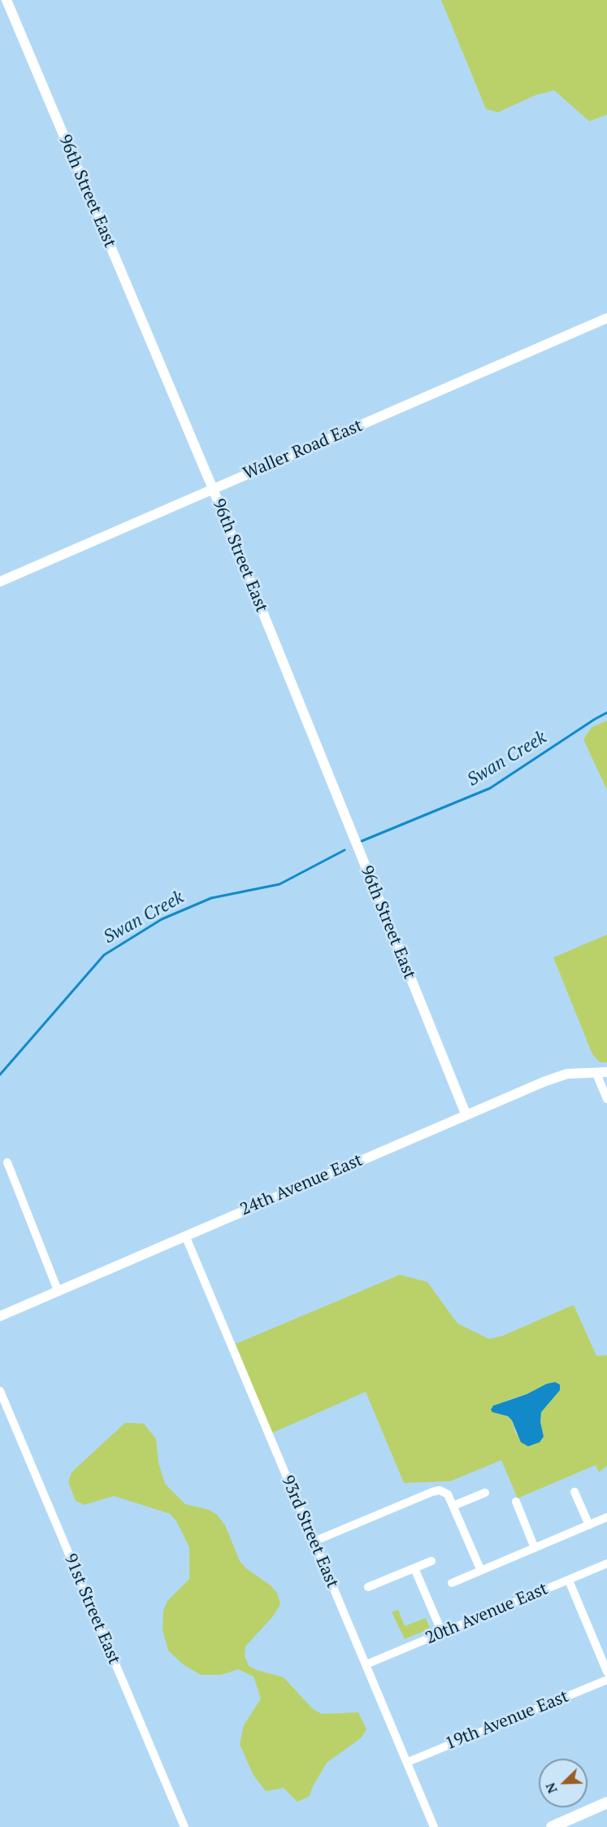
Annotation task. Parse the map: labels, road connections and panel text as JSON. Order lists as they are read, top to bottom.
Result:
{
  "streets": {
    "street": [
      "96th Street East",
      "Waller Road East",
      "24th Avenue East",
      "93rd Street East",
      "91st Street East",
      "20th Avenue East",
      "19th Avenue East"
    ]
  },
  "crossings": [
    ["96th Street East", "Waller Road East"],
    ["96th Street East", "24th Avenue East"],
    ["24th Avenue East", "93rd Street East"],
    ["93rd Street East", "20th Avenue East"],
    ["93rd Street East", "19th Avenue East"]
  ],
  "water": ["Swan Creek"],
  "north": "bottom left"
}
